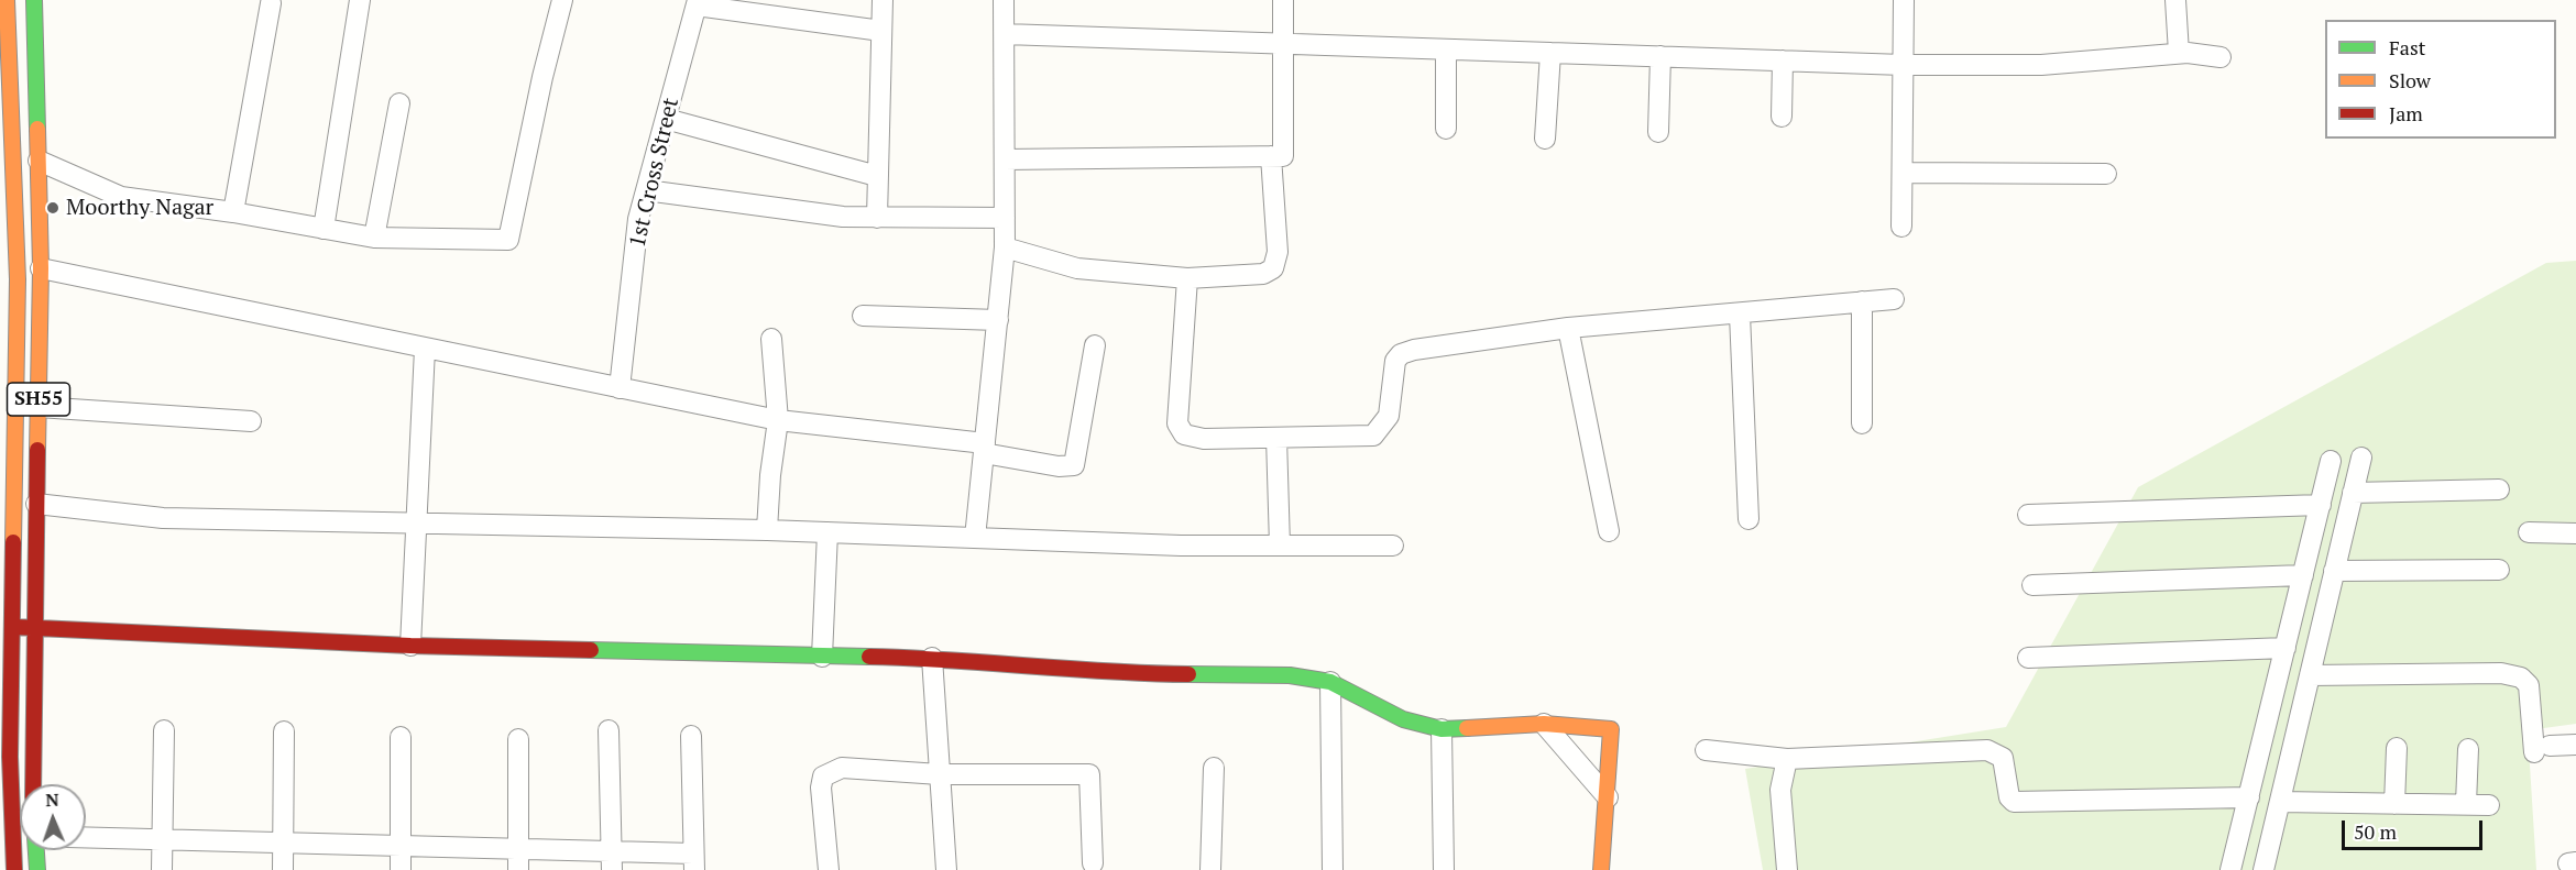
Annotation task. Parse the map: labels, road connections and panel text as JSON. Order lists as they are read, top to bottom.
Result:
{
  "streets": {
    "street": ["1st Cross Street", "SH55"]
  },
  "places": ["Moorthy Nagar"],
  "legend": ["Fast", "Slow", "Jam"],
  "scale_bar": "50 m",
  "north": "top"
}
